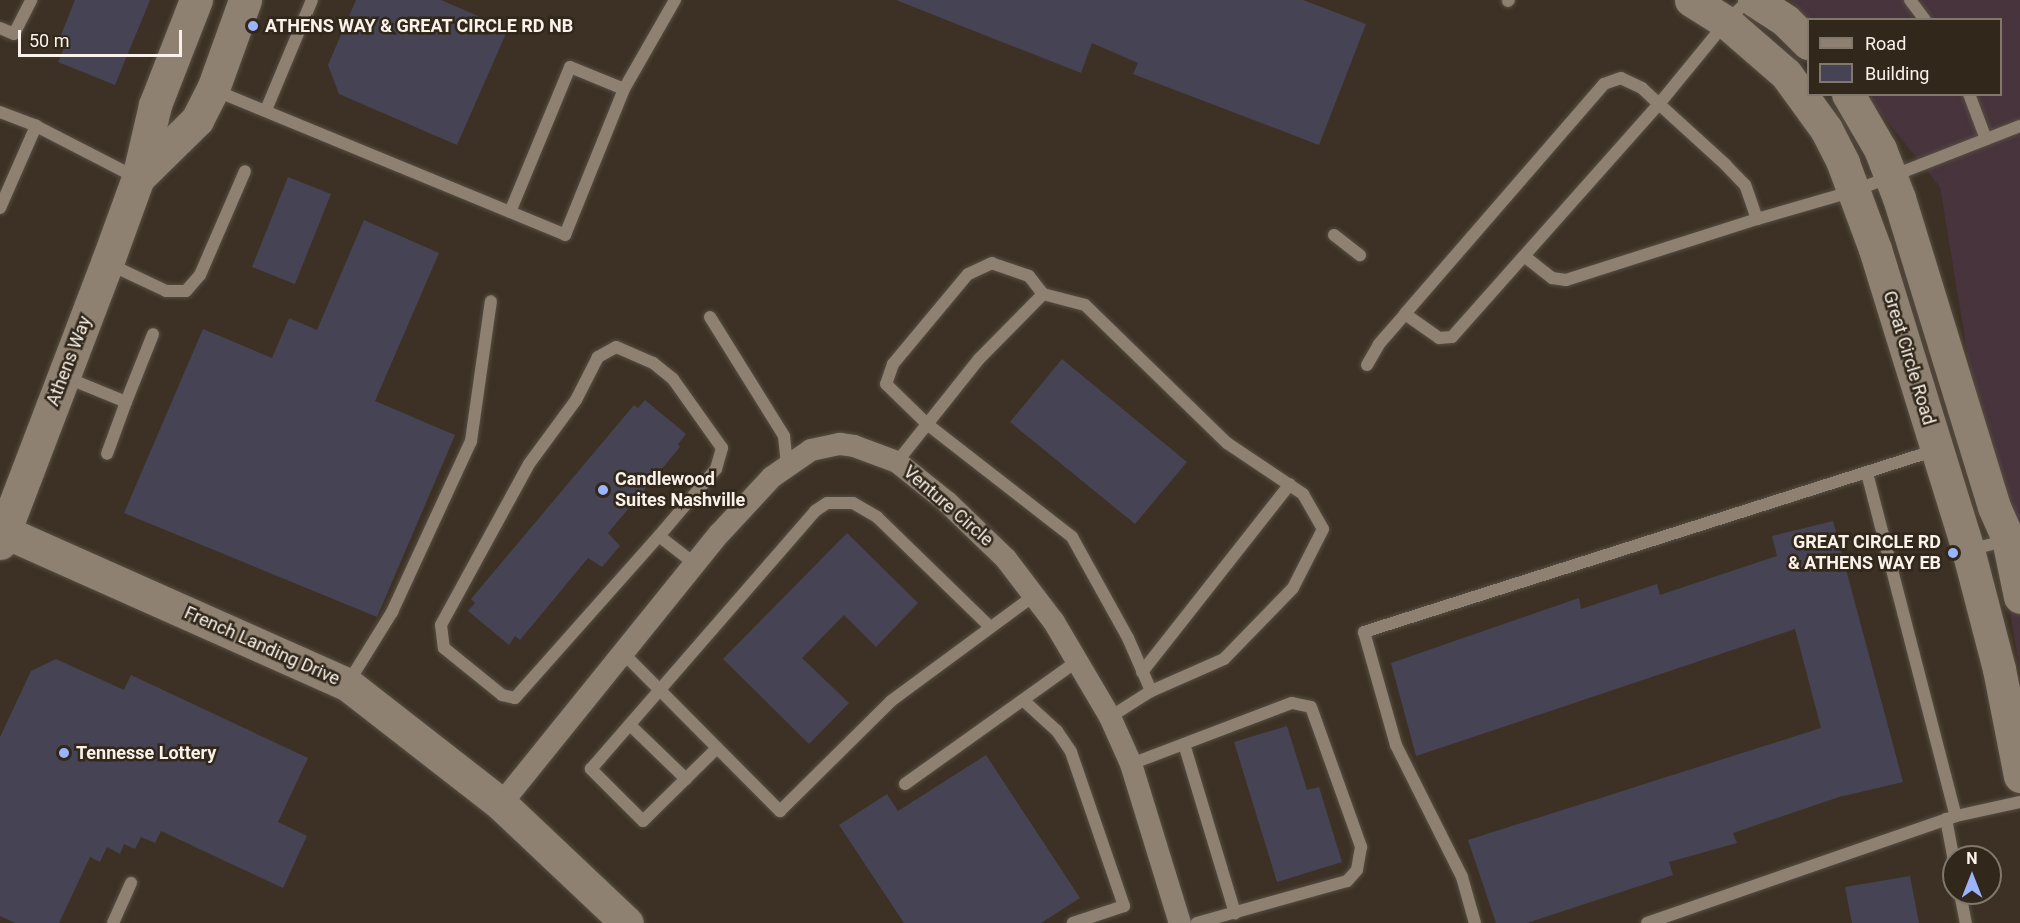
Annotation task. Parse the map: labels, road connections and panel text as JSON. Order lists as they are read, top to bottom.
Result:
{
  "streets": {
    "street": [
      "Great Circle Road",
      "Athens Way",
      "Venture Circle",
      "French Landing Drive"
    ]
  },
  "crossings": [
    ["Athens Way", "French Landing Drive"],
    ["Venture Circle", "French Landing Drive"]
  ],
  "places": [
    "ATHENS WAY & GREAT CIRCLE RD NB",
    "Candlewood Suites Nashville",
    "GREAT CIRCLE RD & ATHENS WAY EB",
    "Tennesse Lottery"
  ],
  "legend": ["Road", "Building"],
  "scale_bar": "50 m",
  "north": "top"
}
